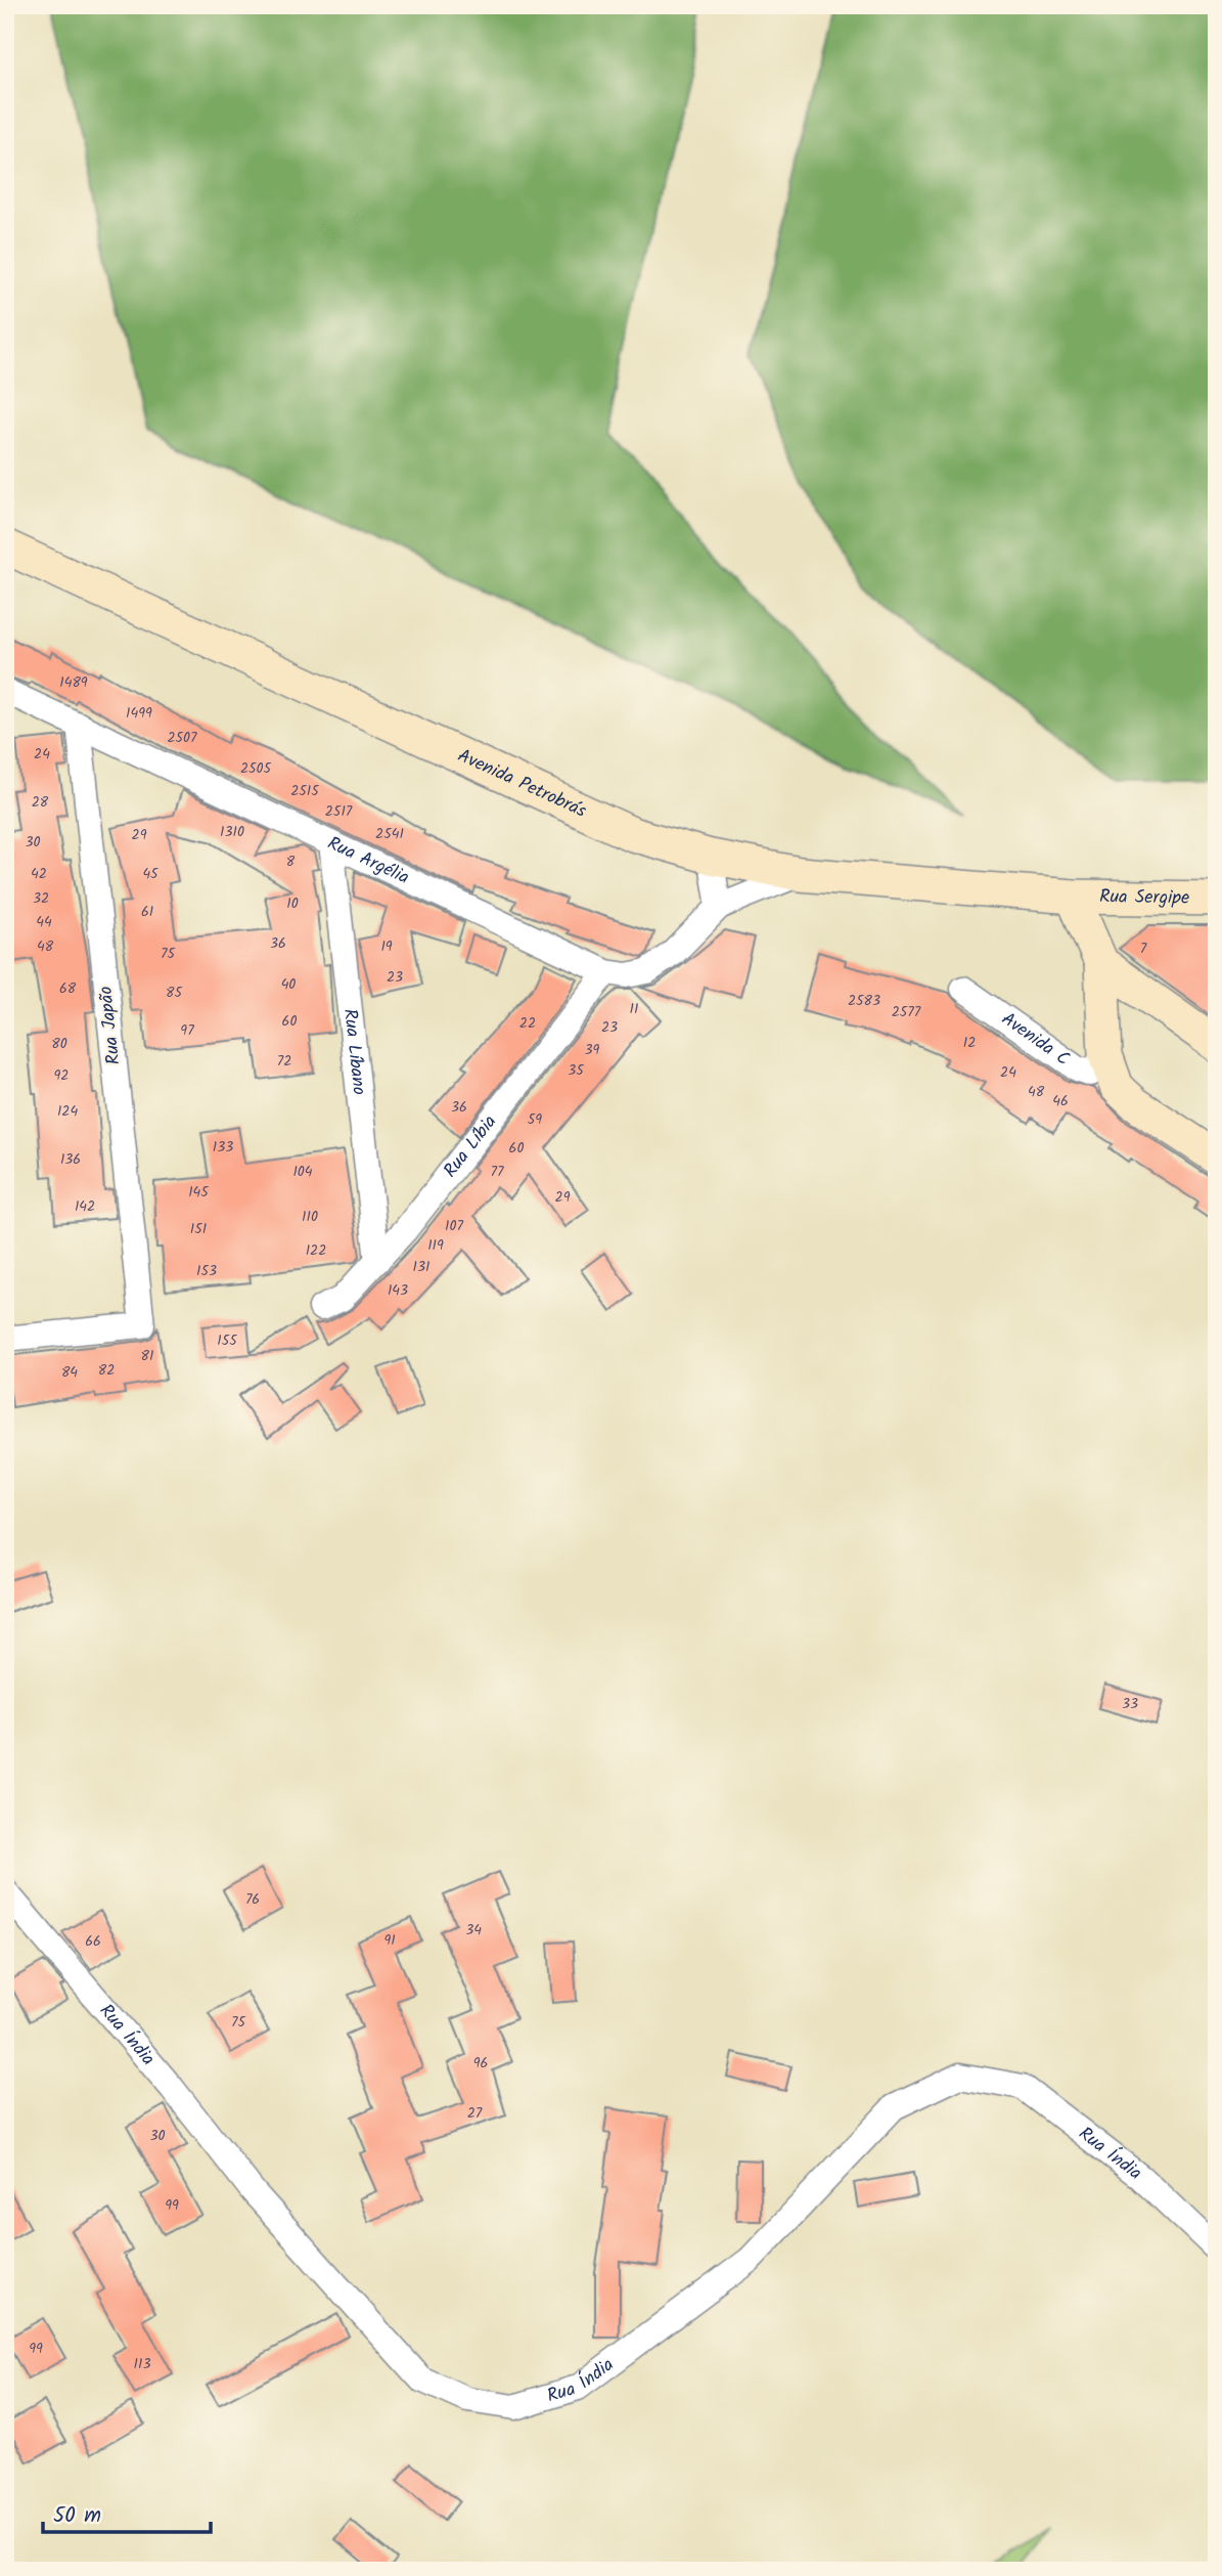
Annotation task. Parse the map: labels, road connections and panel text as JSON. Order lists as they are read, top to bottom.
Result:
{
  "streets": {
    "main road": ["Avenida Petrobrás", "Rua Sergipe"],
    "street": [
      "Rua Argélia",
      "Rua Japão",
      "Avenida C",
      "Rua Líbano",
      "Rua Líbia",
      "Rua Índia"
    ]
  },
  "crossings": [
    ["Avenida Petrobrás", "Rua Argélia"],
    ["Avenida Petrobrás", "Rua Sergipe"],
    ["Rua Argélia", "Rua Japão"],
    ["Rua Argélia", "Rua Líbano"],
    ["Rua Argélia", "Rua Líbia"],
    ["Rua Líbano", "Rua Líbia"]
  ],
  "house_numbers": [
    "1489",
    "1499",
    "2507",
    "24",
    "2505",
    "2515",
    "28",
    "2517",
    "1310",
    "2541",
    "29",
    "30",
    "8",
    "42",
    "45",
    "32",
    "10",
    "61",
    "44",
    "36",
    "48",
    "19",
    "7",
    "75",
    "23",
    "40",
    "68",
    "85",
    "2583",
    "11",
    "2577",
    "60",
    "22",
    "23",
    "97",
    "12",
    "80",
    "39",
    "72",
    "35",
    "24",
    "92",
    "48",
    "46",
    "36",
    "124",
    "59",
    "133",
    "60",
    "136",
    "104",
    "77",
    "145",
    "29",
    "142",
    "110",
    "107",
    "151",
    "119",
    "122",
    "131",
    "153",
    "143",
    "155",
    "81",
    "82",
    "84",
    "33",
    "76",
    "34",
    "91",
    "66",
    "75",
    "96",
    "27",
    "30",
    "99",
    "99",
    "113"
  ],
  "scale_bar": "50 m"
}
